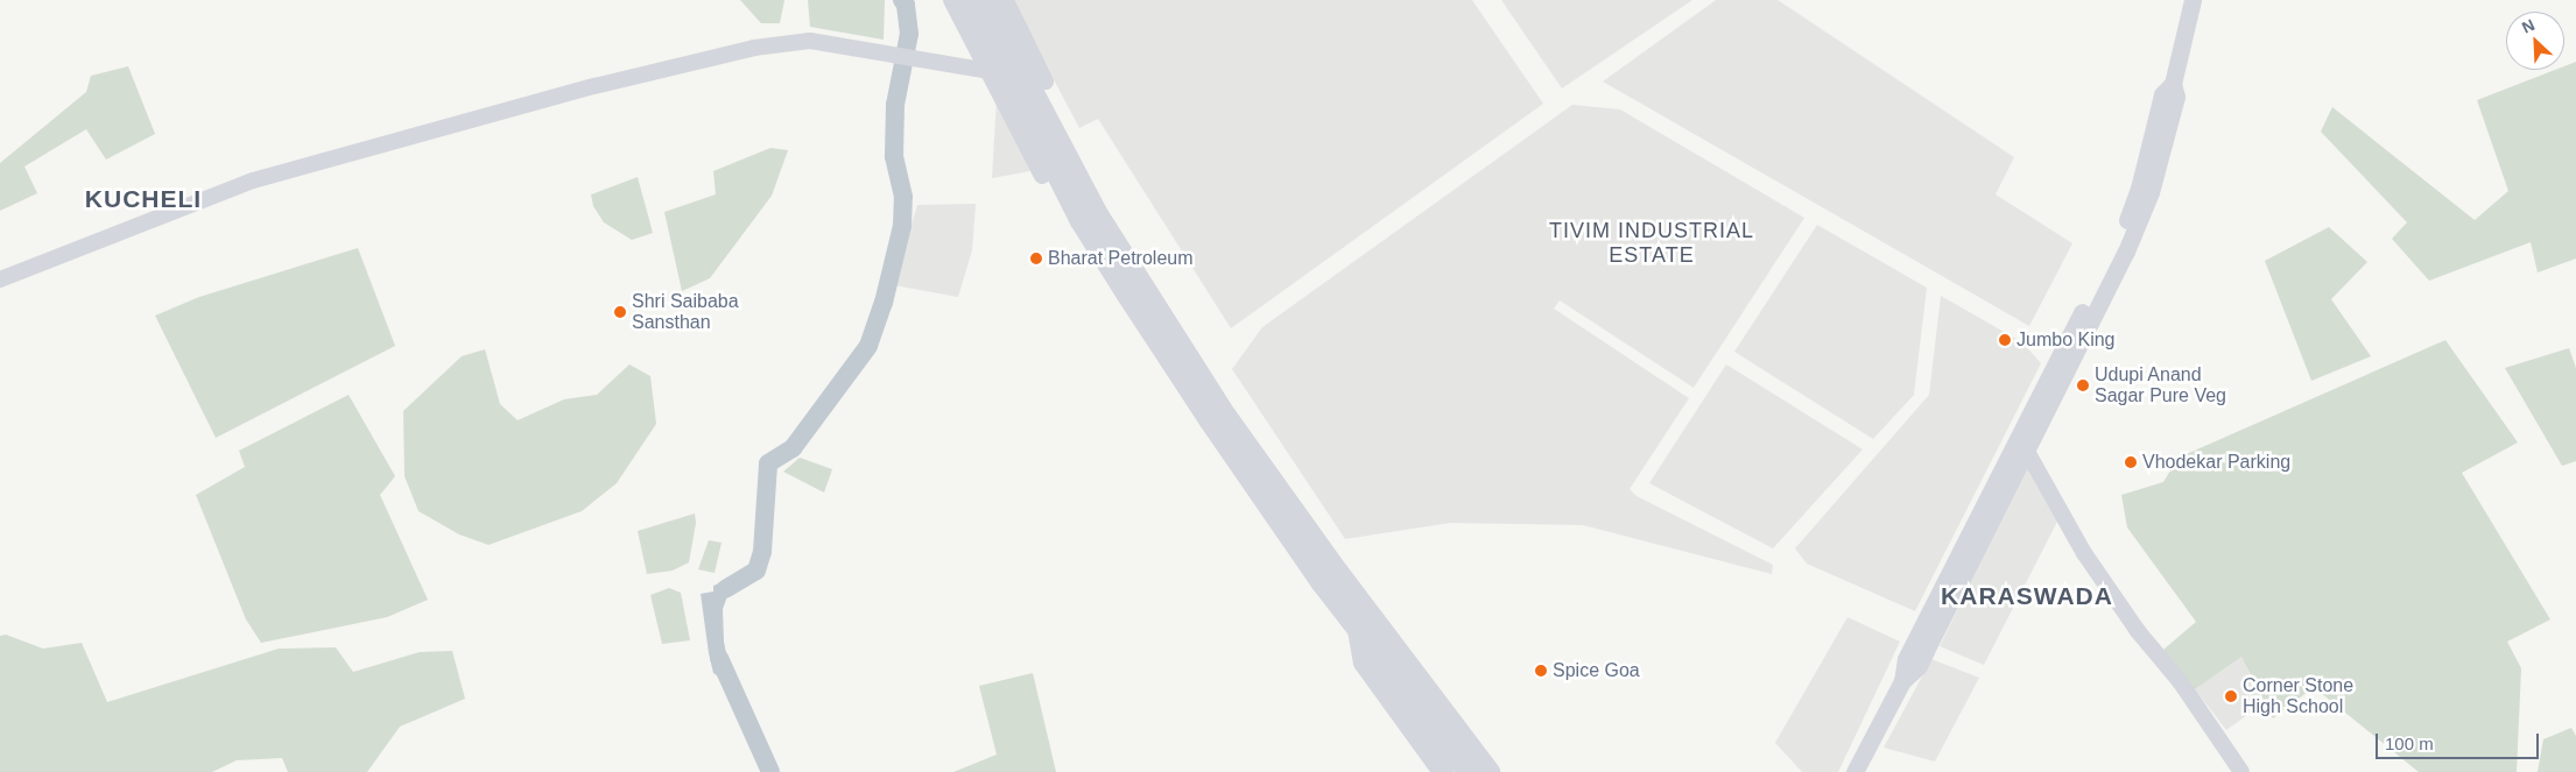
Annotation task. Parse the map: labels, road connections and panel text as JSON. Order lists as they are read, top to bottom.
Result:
{
  "districts": ["KUCHELI", "TIVIM INDUSTRIAL ESTATE", "KARASWADA"],
  "places": [
    "Bharat Petroleum",
    "Shri Saibaba Sansthan",
    "Jumbo King",
    "Udupi Anand Sagar Pure Veg",
    "Vhodekar Parking",
    "Spice Goa",
    "Corner Stone High School"
  ],
  "scale_bar": "100 m",
  "north": "top left"
}
